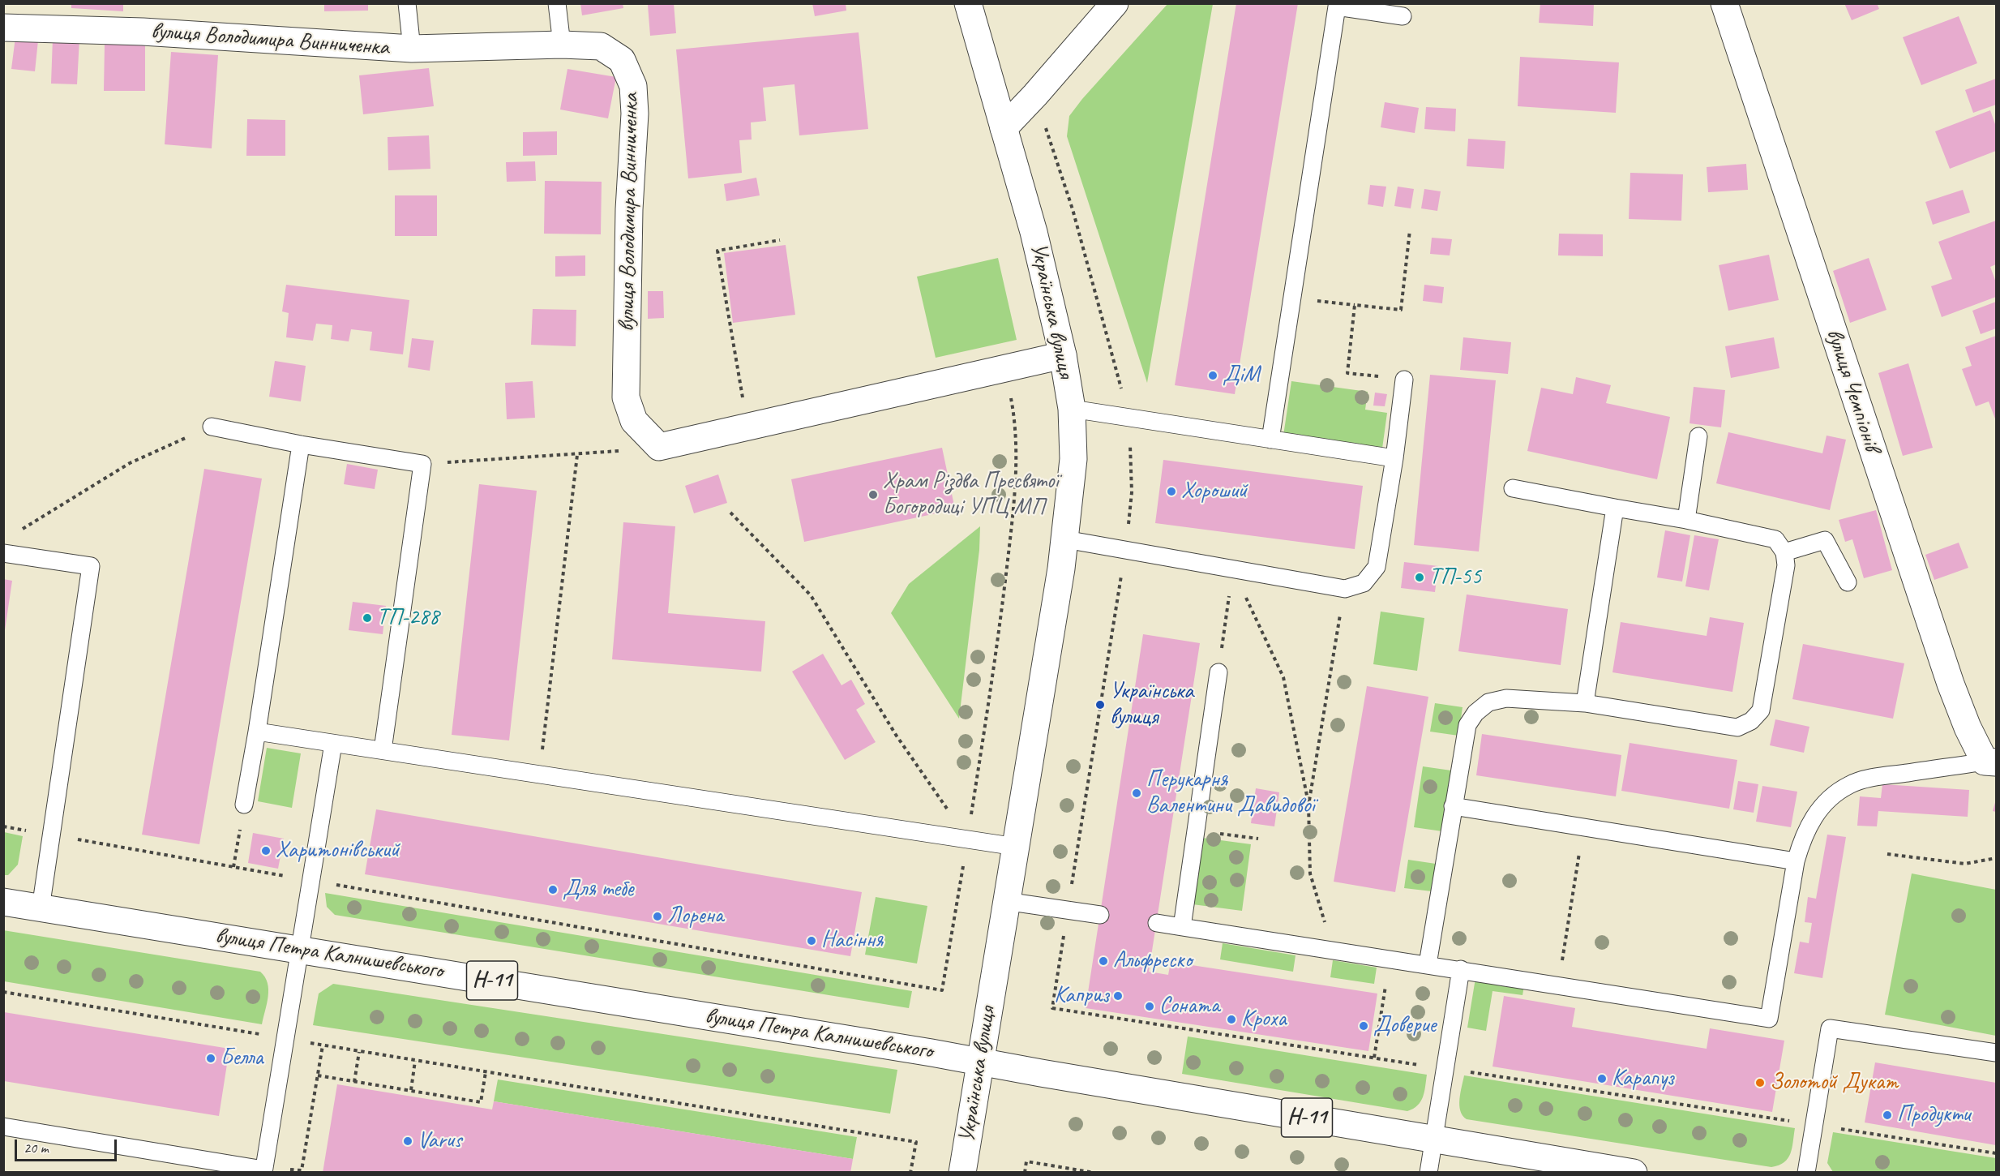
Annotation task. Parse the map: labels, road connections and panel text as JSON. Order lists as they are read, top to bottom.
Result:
{
  "streets": {
    "main road": [
      "вулиця Володимира Винниченка",
      "Українська вулиця",
      "вулиця Чемпіонів",
      "вулиця Петра Калнишевського",
      "Н-11"
    ]
  },
  "crossings": [
    ["Українська вулиця", "вулиця Петра Калнишевського"]
  ],
  "places": [
    "ДіМ",
    "Хороший",
    "Храм Різдва Пресвятої Богородиці УПЦ МП",
    "ТП-55",
    "ТП-288",
    "Українська вулиця",
    "Перукарня Валентини Давидової",
    "Харитонівський",
    "Для тебе",
    "Лорена",
    "Насіння",
    "Альфреско",
    "Каприз",
    "Соната",
    "Кроха",
    "Доверие",
    "Белла",
    "Карапуз",
    "Золотой Дукат",
    "Продукти",
    "Varus"
  ],
  "scale_bar": "20 m"
}
